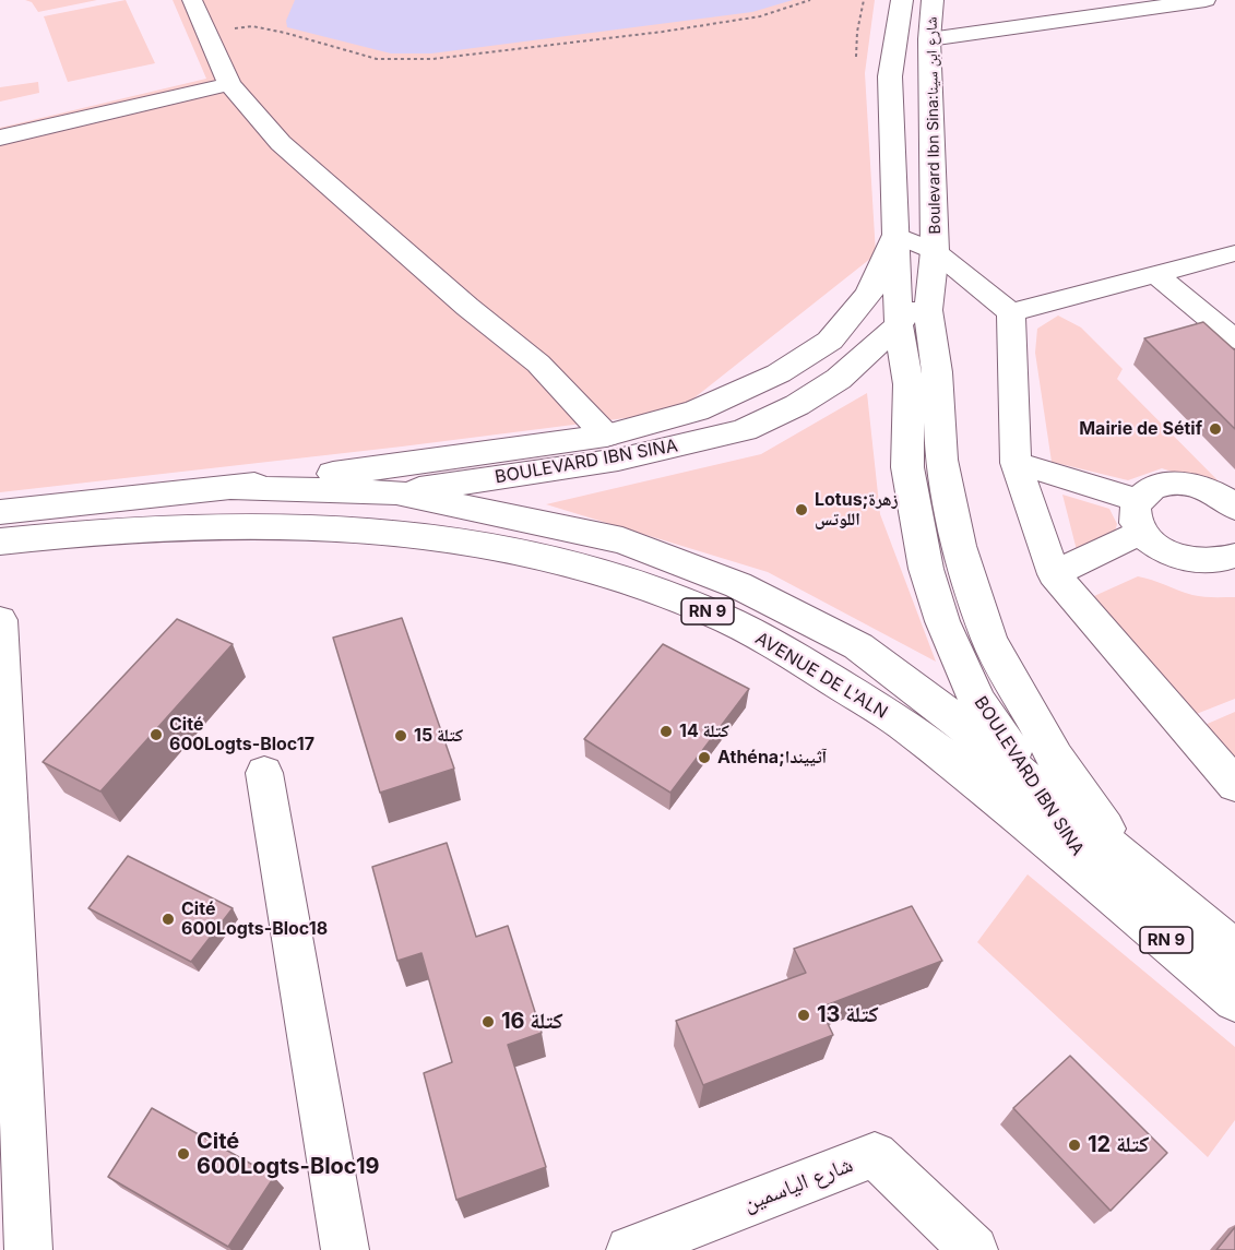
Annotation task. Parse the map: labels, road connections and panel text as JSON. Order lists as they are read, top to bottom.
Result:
{
  "streets": {
    "main road": [
      "Boulevard Ibn Sina:شارع ابن سينا",
      "BOULEVARD IBN SINA",
      "RN 9",
      "AVENUE DE L'ALN"
    ],
    "street": ["شارع الياسمين"]
  },
  "crossings": [
    ["Boulevard Ibn Sina:شارع ابن سينا", "BOULEVARD IBN SINA"],
    ["BOULEVARD IBN SINA", "AVENUE DE L'ALN"]
  ],
  "places": [
    "Mairie de Sétif",
    "Lotus;زهرة اللوتس",
    "كتلة 14",
    "Cité 600Logts-Bloc17",
    "كتلة 15",
    "Athéna;آثييندا",
    "Cité 600Logts-Bloc18",
    "كتلة 13",
    "كتلة 16",
    "كتلة 12",
    "Cité 600Logts-Bloc19"
  ]
}
